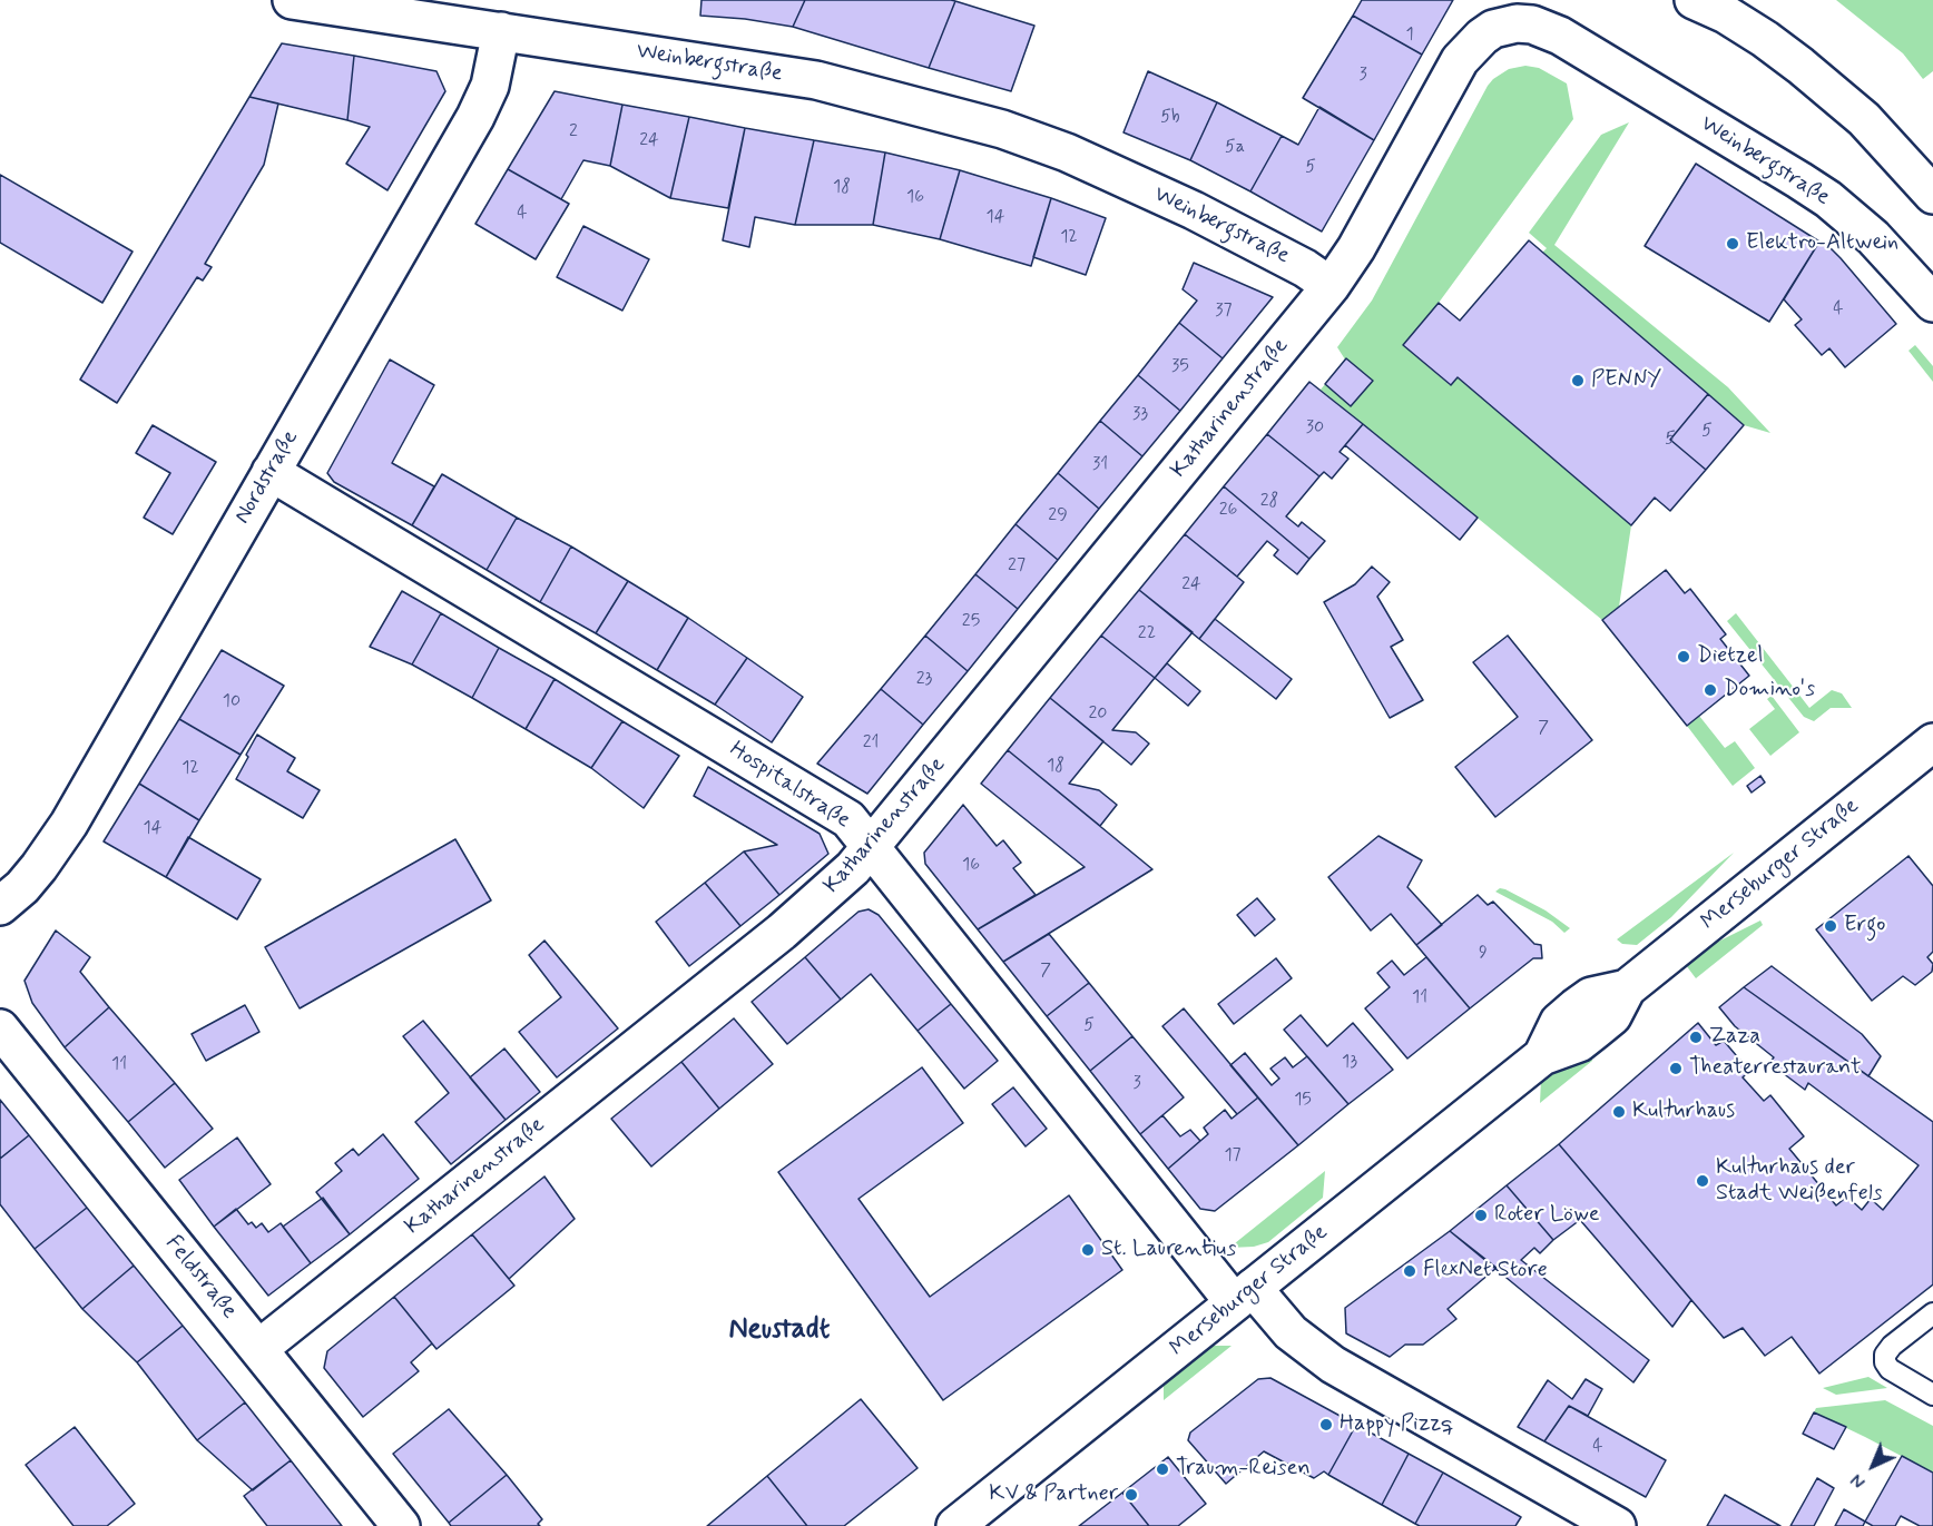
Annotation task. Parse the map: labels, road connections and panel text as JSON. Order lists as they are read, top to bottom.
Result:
{
  "streets": {
    "street": [
      "Weinbergstraße",
      "Katharinenstraße",
      "Nordstraße",
      "Hospitalstraße",
      "Merseburger Straße",
      "Feldstraße"
    ]
  },
  "crossings": [
    ["Weinbergstraße", "Katharinenstraße"],
    ["Weinbergstraße", "Nordstraße"],
    ["Katharinenstraße", "Hospitalstraße"],
    ["Katharinenstraße", "Feldstraße"],
    ["Nordstraße", "Hospitalstraße"],
    ["Hospitalstraße", "Merseburger Straße"]
  ],
  "districts": ["Neustadt"],
  "places": [
    "Elektro-Altwein",
    "PENNY",
    "Dietzel",
    "Domino's",
    "Ergo",
    "Zaza",
    "Theaterrestaurant",
    "Kulturhaus",
    "Kulturhaus der Stadt Weißenfels",
    "Roter Löwe",
    "St. Laurentius",
    "FlexNet Store",
    "Happy Pizzq",
    "Traum-Reisen",
    "KV & Partner"
  ],
  "house_numbers": [
    "1",
    "3",
    "5b",
    "2",
    "24",
    "5a",
    "5",
    "18",
    "16",
    "4",
    "14",
    "12",
    "4",
    "37",
    "35",
    "33",
    "30",
    "5",
    "5",
    "31",
    "28",
    "26",
    "29",
    "27",
    "24",
    "25",
    "22",
    "23",
    "10",
    "20",
    "7",
    "21",
    "18",
    "12",
    "14",
    "16",
    "9",
    "7",
    "11",
    "5",
    "13",
    "11",
    "3",
    "15",
    "17",
    "4"
  ],
  "north": "bottom left"
}
